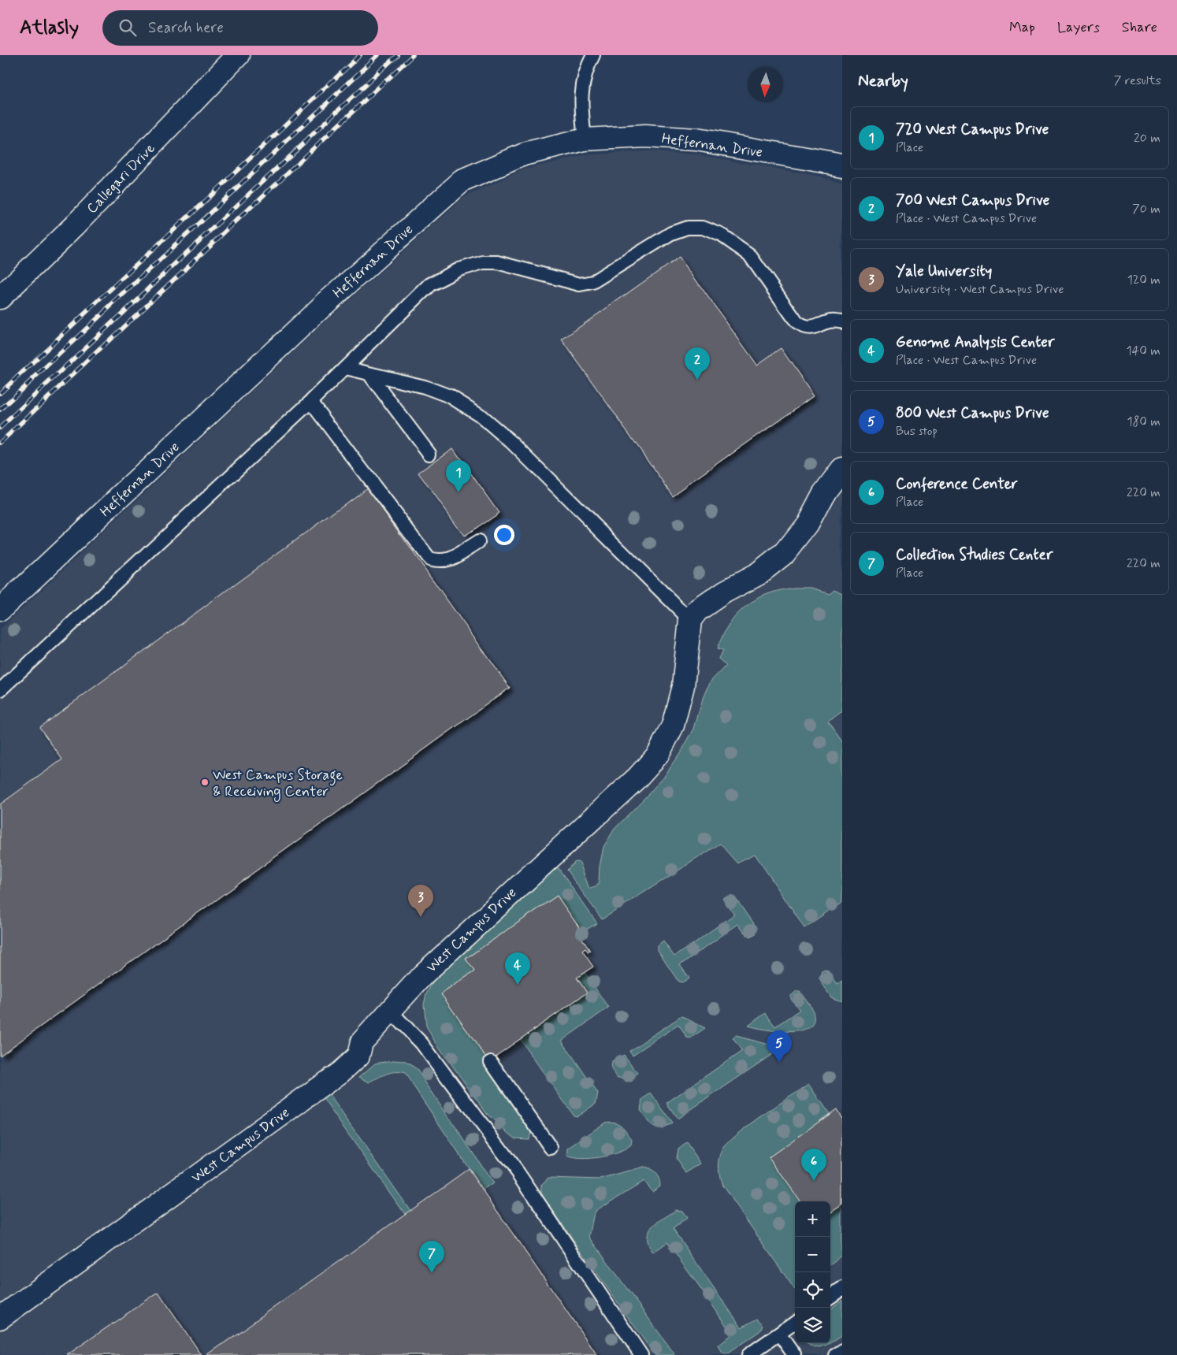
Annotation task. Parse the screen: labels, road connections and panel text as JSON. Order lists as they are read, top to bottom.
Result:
{
  "streets": {
    "street": ["Heffernan Drive", "Callegari Drive", "West Campus Drive"]
  },
  "places": ["West Campus Storage & Receiving Center"],
  "north": "bottom",
  "page": {
    "header": "Atlasly",
    "search": "Search here",
    "nav": ["Map", "Layers", "Share"],
    "heading": ["Nearby", "7 results"],
    "list": [
      {
        "mark": "1",
        "name": "720 West Campus Drive",
        "note": "Place",
        "value": "20 m"
      },
      {
        "mark": "2",
        "name": "700 West Campus Drive",
        "note": "Place · West Campus Drive",
        "value": "70 m"
      },
      {
        "mark": "3",
        "name": "Yale University",
        "note": "University · West Campus Drive",
        "value": "120 m"
      },
      {
        "mark": "4",
        "name": "Genome Analysis Center",
        "note": "Place · West Campus Drive",
        "value": "140 m"
      },
      {
        "mark": "5",
        "name": "800 West Campus Drive",
        "note": "Bus stop",
        "value": "180 m"
      },
      {
        "mark": "6",
        "name": "Conference Center",
        "note": "Place",
        "value": "220 m"
      },
      {
        "mark": "7",
        "name": "Collection Studies Center",
        "note": "Place",
        "value": "220 m"
      }
    ],
    "pins": [
      "2",
      "1",
      "3",
      "4",
      "5",
      "6",
      "7"
    ],
    "map_buttons": ["+", "−"]
  }
}
